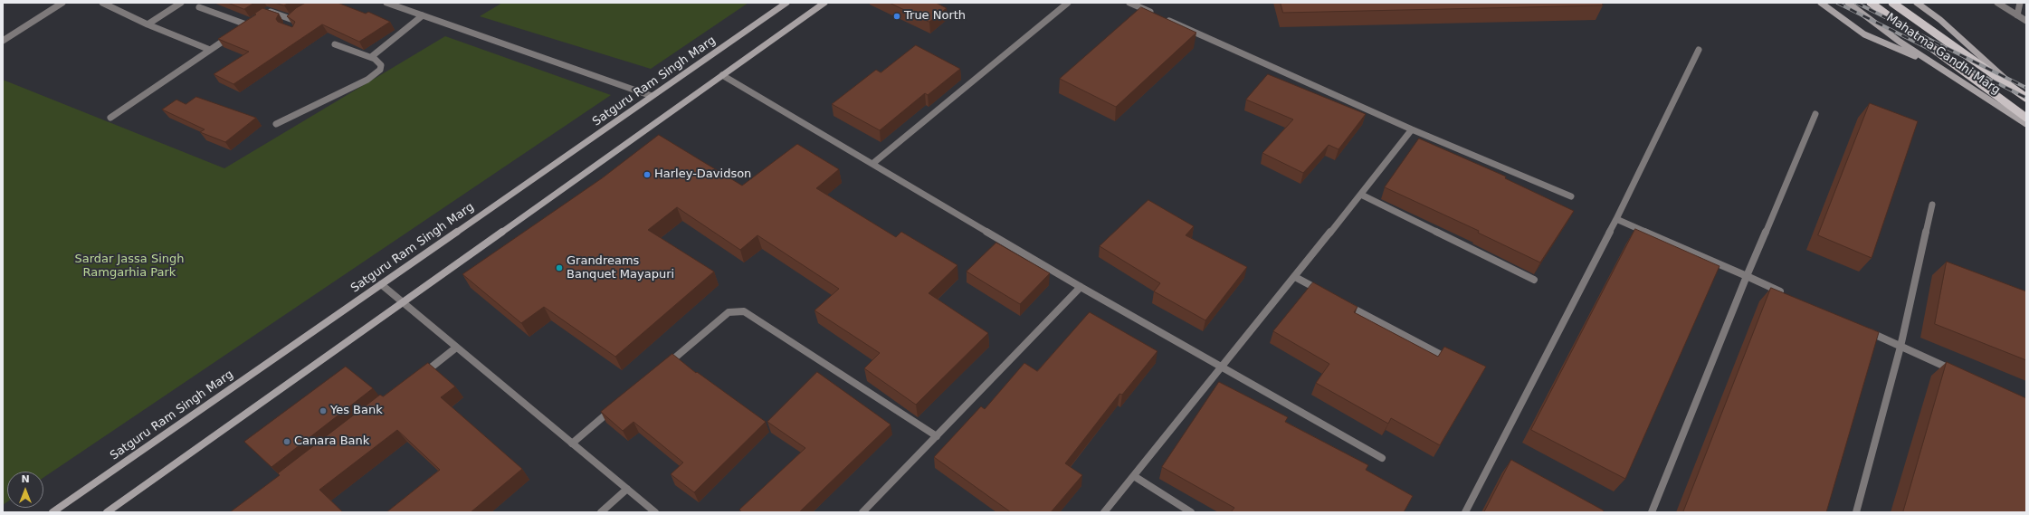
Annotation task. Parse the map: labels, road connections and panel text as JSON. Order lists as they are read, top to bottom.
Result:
{
  "streets": {
    "main road": ["Mahatma Gandhi Marg", "Satguru Ram Singh Marg"]
  },
  "parks": ["Sardar Jassa Singh Ramgarhia Park"],
  "places": [
    "True North",
    "Harley-Davidson",
    "Grandreams Banquet Mayapuri",
    "Yes Bank",
    "Canara Bank"
  ],
  "north": "top"
}
